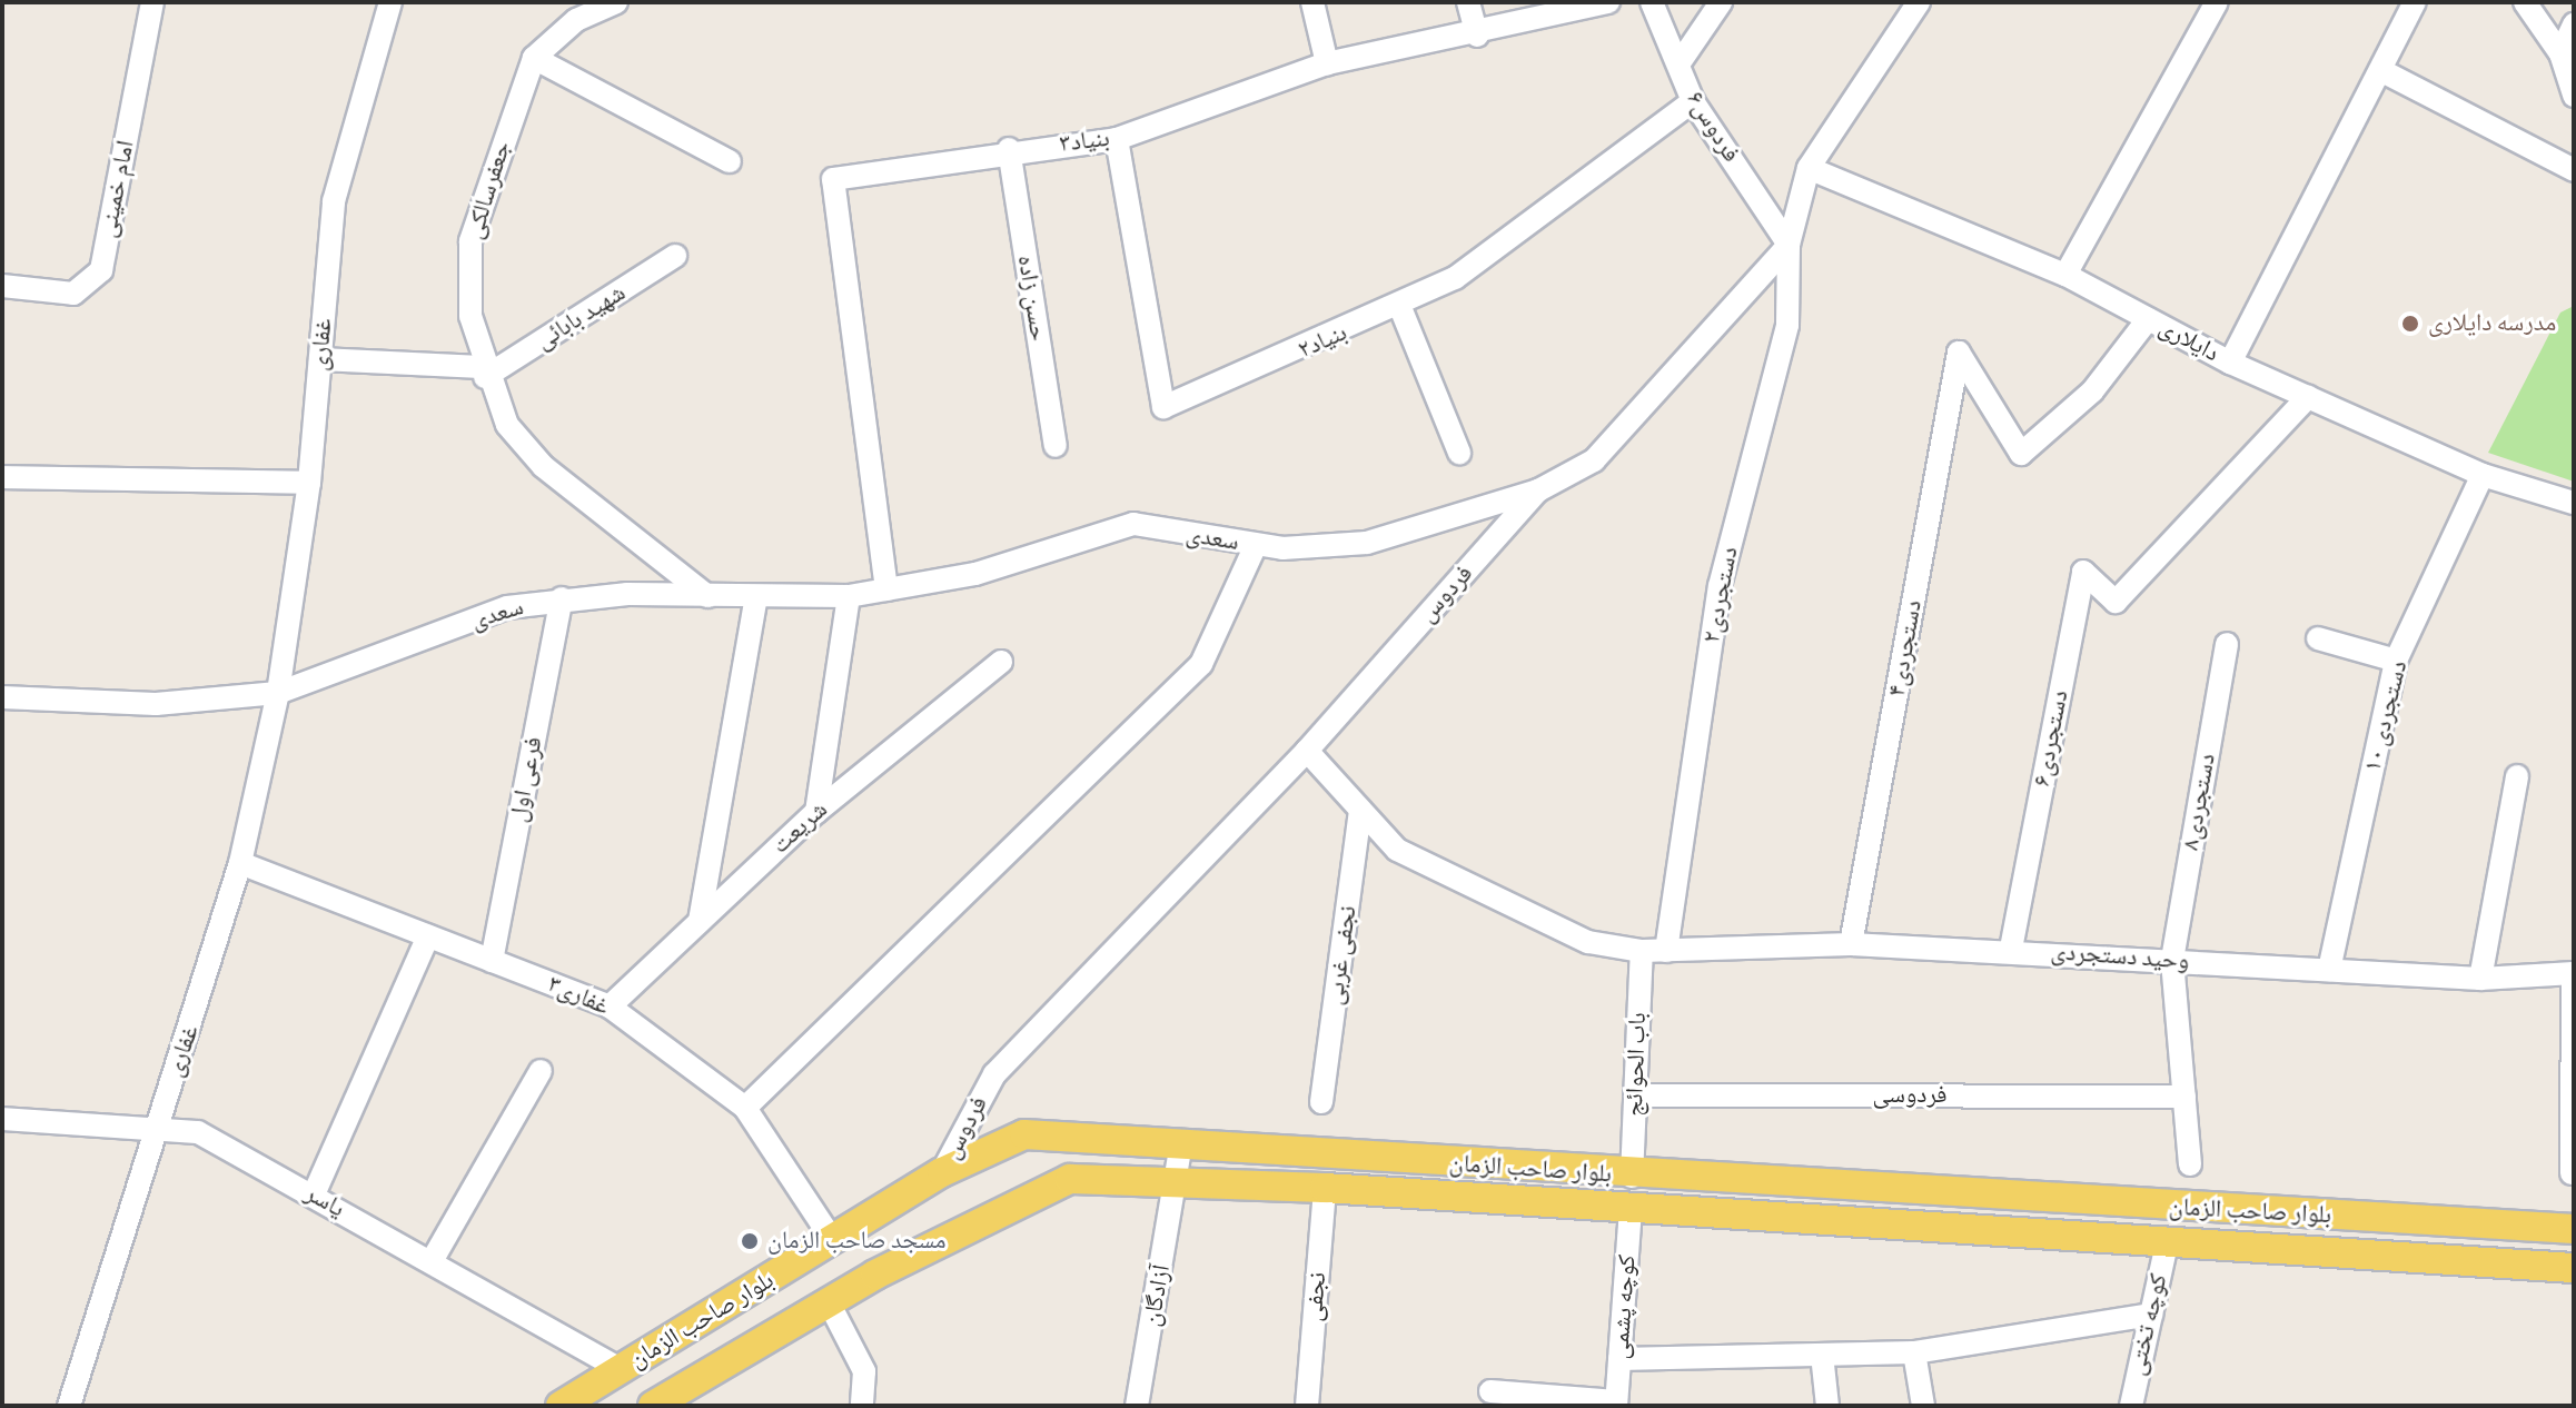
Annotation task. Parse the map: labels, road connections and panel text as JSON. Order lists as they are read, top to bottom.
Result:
{
  "streets": {
    "main road": ["بلوار صاحب الزمان"],
    "street": [
      "فردوس۶",
      "بنیاد۳",
      "امام خمینی",
      "جعفرسالکی",
      "حسن زاده",
      "شهید بابائی",
      "دایلاری",
      "بنیاد۲",
      "غفاری",
      "سعدی",
      "فردوس",
      "دستجردی۲",
      "دستجردی۴",
      "دستجردی ۱۰",
      "دستجردی۶",
      "فرعی اول",
      "دستجردی۸",
      "شریعت",
      "نجفی غربی",
      "وحید دستجردی",
      "غفاری۳",
      "باب الحوائج",
      "فردوسی",
      "یاسر",
      "آزادگان",
      "نجفی",
      "کوچه پشمی",
      "کوچه تختی"
    ]
  },
  "crossings": [
    ["فردوس۶", "بنیاد۲"],
    ["فردوس۶", "فردوس"],
    ["فردوس۶", "دستجردی۲"],
    ["بنیاد۳", "حسن زاده"],
    ["بنیاد۳", "بنیاد۲"],
    ["بنیاد۳", "سعدی"],
    ["جعفرسالکی", "شهید بابائی"],
    ["جعفرسالکی", "سعدی"],
    ["دایلاری", "فردوس"],
    ["دایلاری", "دستجردی۴"],
    ["دایلاری", "دستجردی ۱۰"],
    ["دایلاری", "دستجردی۶"],
    ["غفاری", "سعدی"],
    ["غفاری", "غفاری۳"],
    ["غفاری", "یاسر"],
    ["سعدی", "فردوس"],
    ["سعدی", "فرعی اول"],
    ["فردوس", "دستجردی۲"],
    ["فردوس", "بلوار صاحب الزمان"],
    ["دستجردی۲", "وحید دستجردی"],
    ["دستجردی۴", "وحید دستجردی"],
    ["دستجردی ۱۰", "وحید دستجردی"],
    ["دستجردی۶", "وحید دستجردی"],
    ["فرعی اول", "غفاری۳"],
    ["دستجردی۸", "وحید دستجردی"],
    ["دستجردی۸", "فردوسی"],
    ["شریعت", "غفاری۳"],
    ["وحید دستجردی", "باب الحوائج"],
    ["غفاری۳", "بلوار صاحب الزمان"],
    ["باب الحوائج", "فردوسی"],
    ["باب الحوائج", "بلوار صاحب الزمان"],
    ["بلوار صاحب الزمان", "یاسر"],
    ["بلوار صاحب الزمان", "آزادگان"],
    ["بلوار صاحب الزمان", "نجفی"],
    ["بلوار صاحب الزمان", "کوچه پشمی"],
    ["بلوار صاحب الزمان", "کوچه تختی"]
  ],
  "places": ["مدرسه دایلاری", "مسجد صاحب الزمان"]
}
